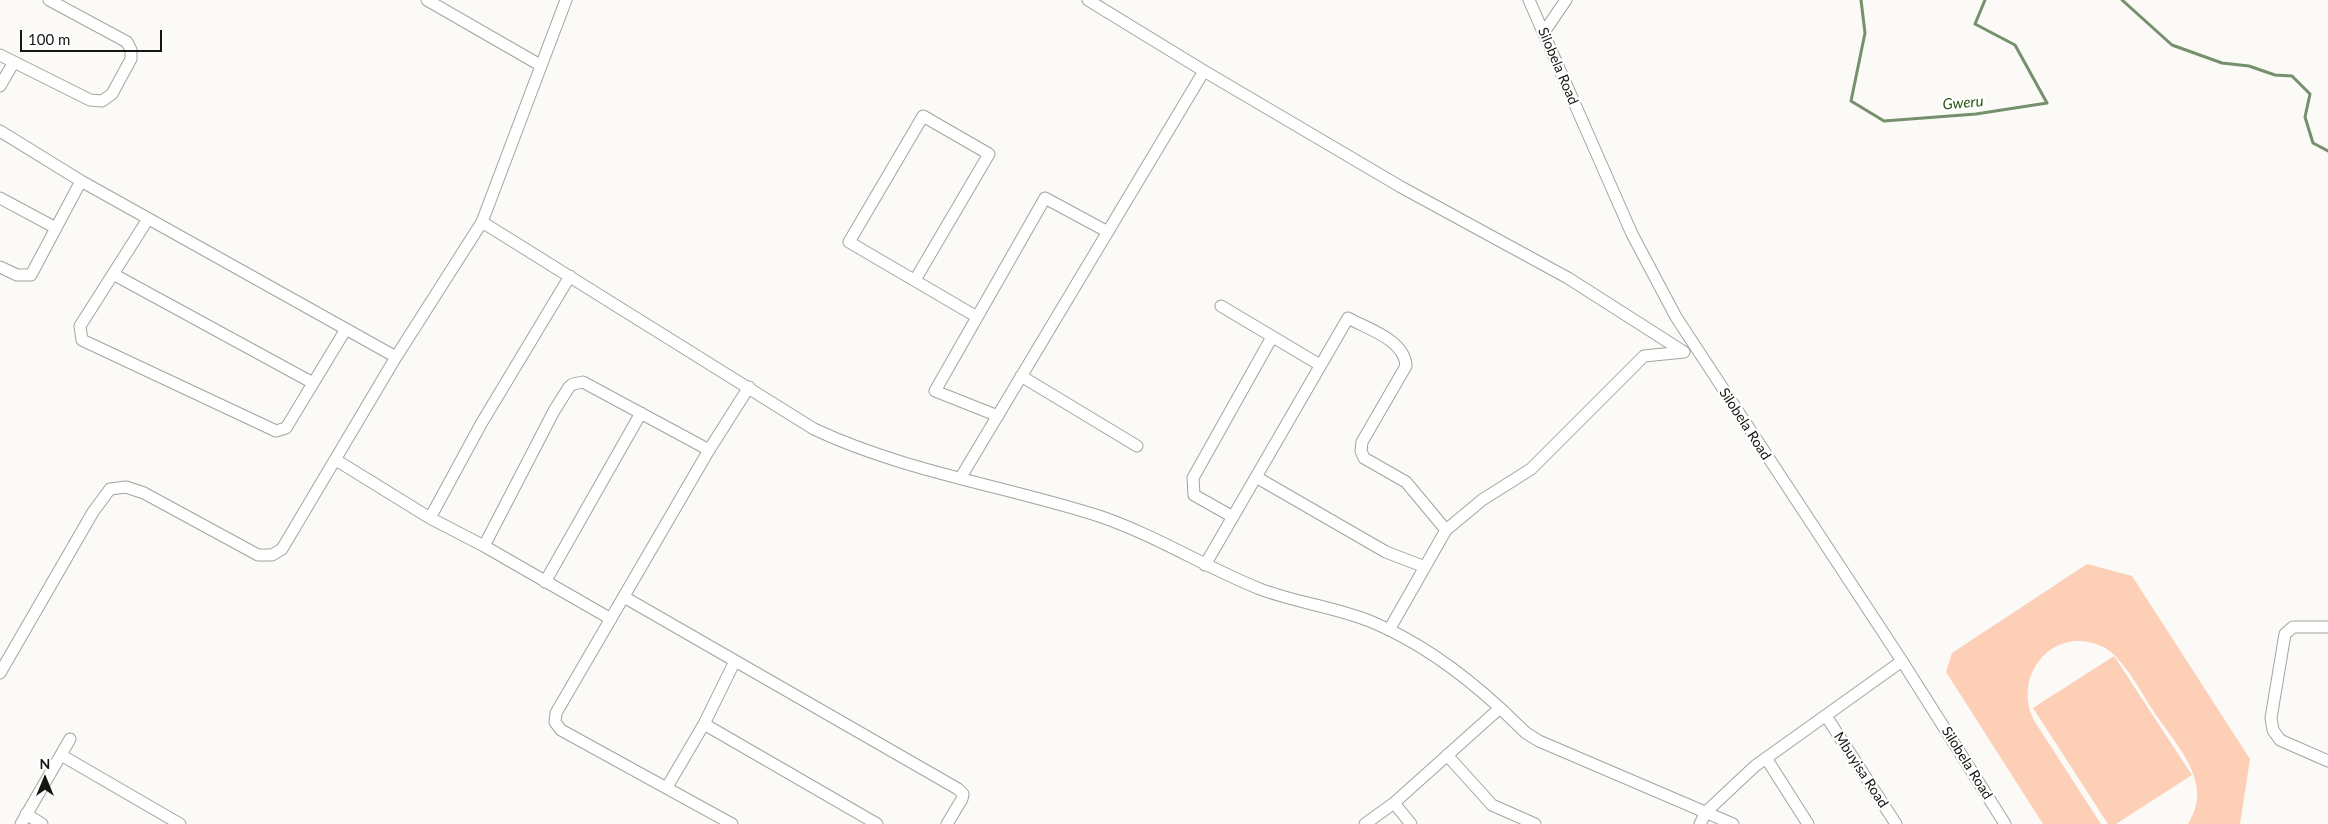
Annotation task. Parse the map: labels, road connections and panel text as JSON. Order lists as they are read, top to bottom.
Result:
{
  "streets": {
    "street": ["Silobela Road", "Mbuyisa Road"]
  },
  "water": ["Gweru"],
  "scale_bar": "100 m",
  "north": "top"
}
